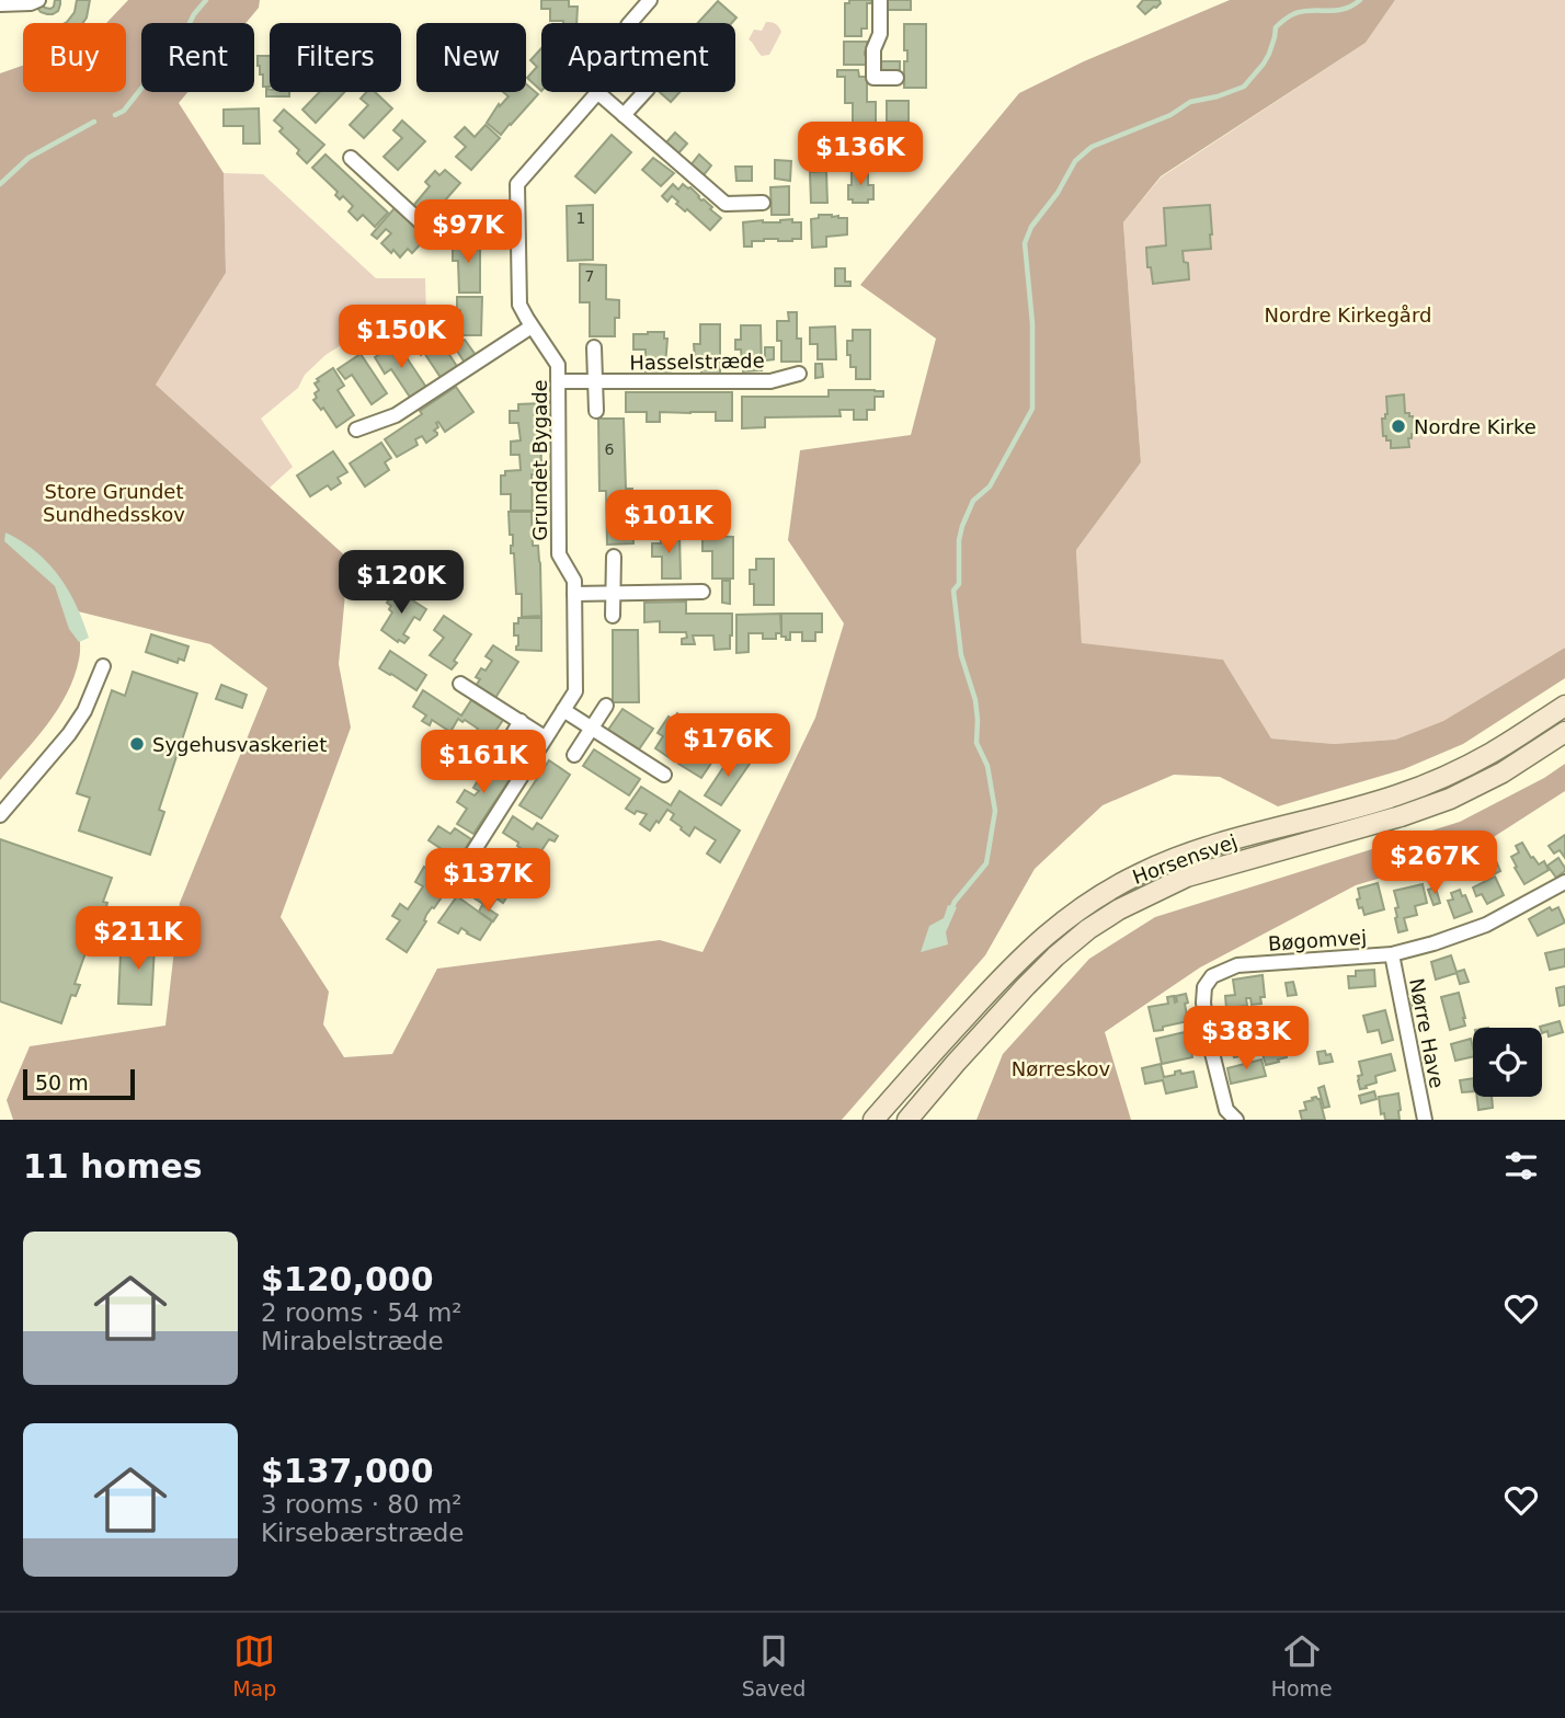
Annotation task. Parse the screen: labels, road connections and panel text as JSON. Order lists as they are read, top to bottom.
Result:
{
  "streets": {
    "main road": ["Horsensvej"],
    "street": [
      "Hasselstræde",
      "Grundet Bygade",
      "Bøgomvej",
      "Nørre Have"
    ]
  },
  "crossings": [
    ["Hasselstræde", "Grundet Bygade"],
    ["Bøgomvej", "Nørre Have"]
  ],
  "parks": ["Nordre Kirkegård", "Store Grundet Sundhedsskov", "Nørreskov"],
  "places": ["Nordre Kirke", "Sygehusvaskeriet"],
  "house_numbers": ["1", "7", "6"],
  "scale_bar": "50 m",
  "page": {
    "chip": [
      "Buy",
      "Rent",
      "Filters",
      "New",
      "Apartment"
    ],
    "price": [
      "$136K",
      "$97K",
      "$150K",
      "$101K",
      "$120K",
      "$176K",
      "$161K",
      "$267K",
      "$137K",
      "$211K",
      "$383K"
    ],
    "scale": "50 m",
    "heading": "11 homes",
    "list": [
      {
        "name": "$120,000",
        "note": "2 rooms · 54 m² · Mirabelstræde"
      },
      {
        "name": "$137,000",
        "note": "3 rooms · 80 m² · Kirsebærstræde"
      }
    ],
    "tabs": ["Map", "Saved", "Home"]
  }
}
